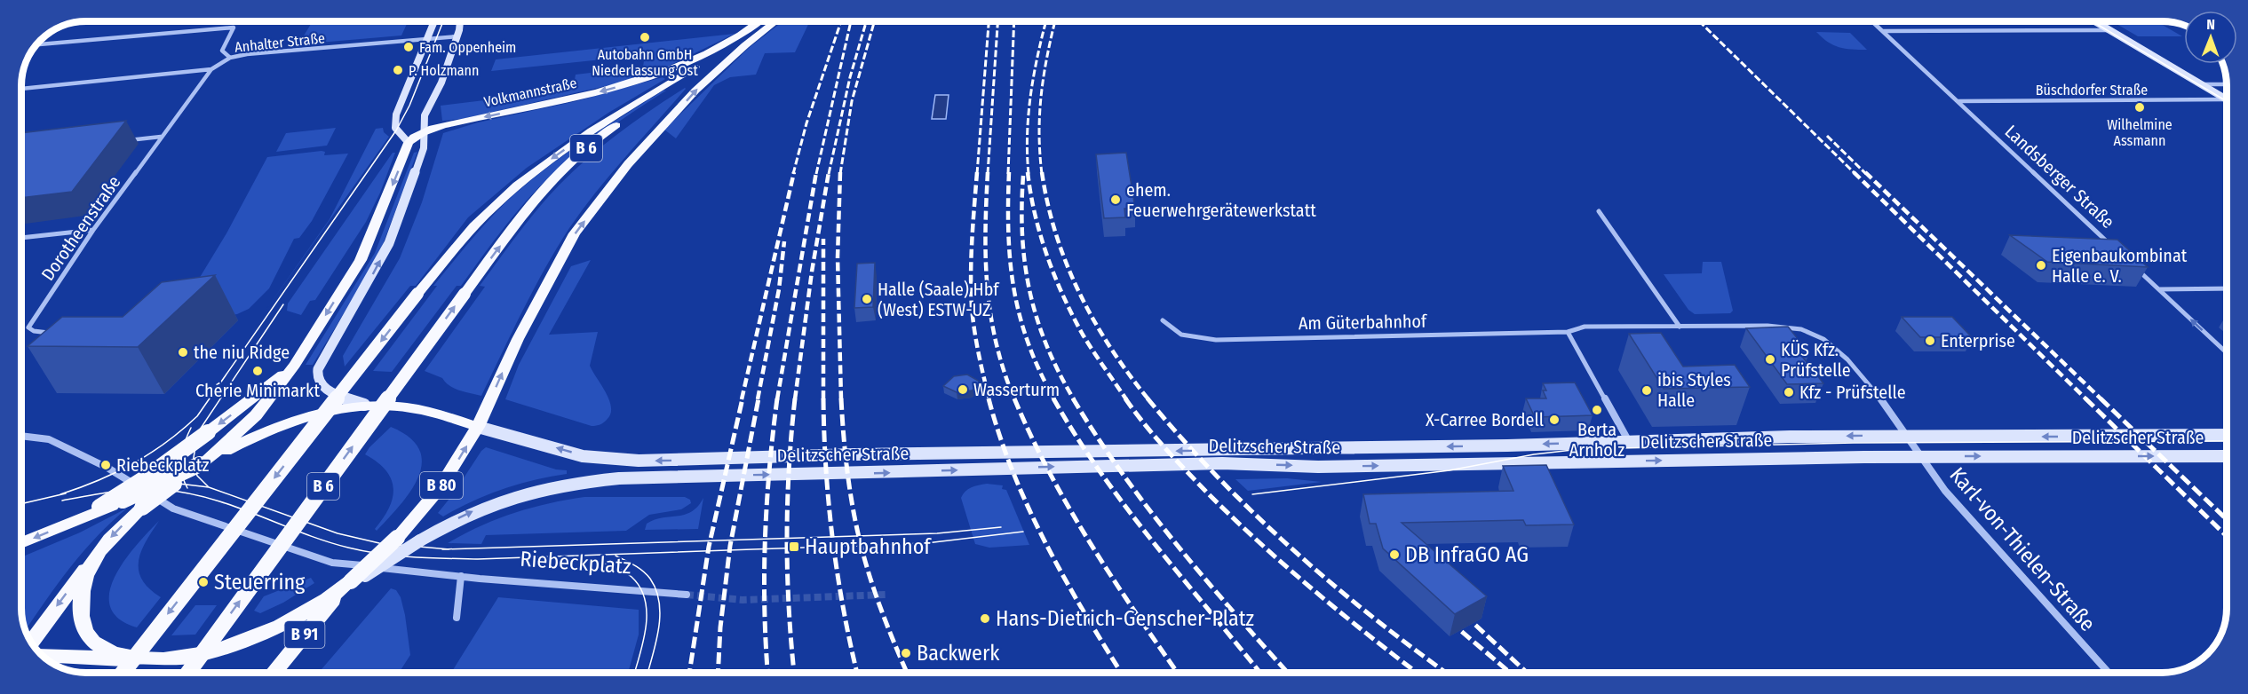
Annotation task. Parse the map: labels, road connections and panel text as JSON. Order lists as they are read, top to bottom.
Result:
{
  "streets": {
    "main road": [
      "Volkmannstraße",
      "B 6",
      "Delitzscher Straße",
      "B 80",
      "B 91"
    ],
    "street": [
      "Anhalter Straße",
      "Büschdorfer Straße",
      "Landsberger Straße",
      "Dorotheenstraße",
      "Am Güterbahnhof",
      "Karl-von-Thielen-Straße",
      "Riebeckplatz"
    ]
  },
  "crossings": [
    ["Anhalter Straße", "Dorotheenstraße"],
    ["Büschdorfer Straße", "Landsberger Straße"],
    ["Am Güterbahnhof", "Delitzscher Straße"],
    ["Am Güterbahnhof", "Karl-von-Thielen-Straße"],
    ["Delitzscher Straße", "B 80"],
    ["Delitzscher Straße", "Karl-von-Thielen-Straße"],
    ["Delitzscher Straße", "B 91"],
    ["B 80", "B 91"]
  ],
  "one_way": ["Volkmannstraße"],
  "places": {
    "other": [
      "Autobahn GmbH Niederlassung Ost",
      "Fam. Oppenheim",
      "P. Holzmann",
      "Wilhelmine Assmann",
      "ehem. Feuerwehrgerätewerkstatt",
      "Eigenbaukombinat Halle e. V.",
      "Halle (Saale) Hbf (West) ESTW-UZ",
      "Enterprise",
      "the niu Ridge",
      "KÜS Kfz. Prüfstelle",
      "Chérie Minimarkt",
      "Wasserturm",
      "ibis Styles Halle",
      "Kfz - Prüfstelle",
      "Berta Arnholz",
      "X-Carree Bordell",
      "Riebeckplatz",
      "DB InfraGO AG",
      "Steuerring",
      "Hans-Dietrich-Genscher-Platz",
      "Backwerk"
    ],
    "transit": ["Hauptbahnhof"]
  },
  "north": "top"
}
